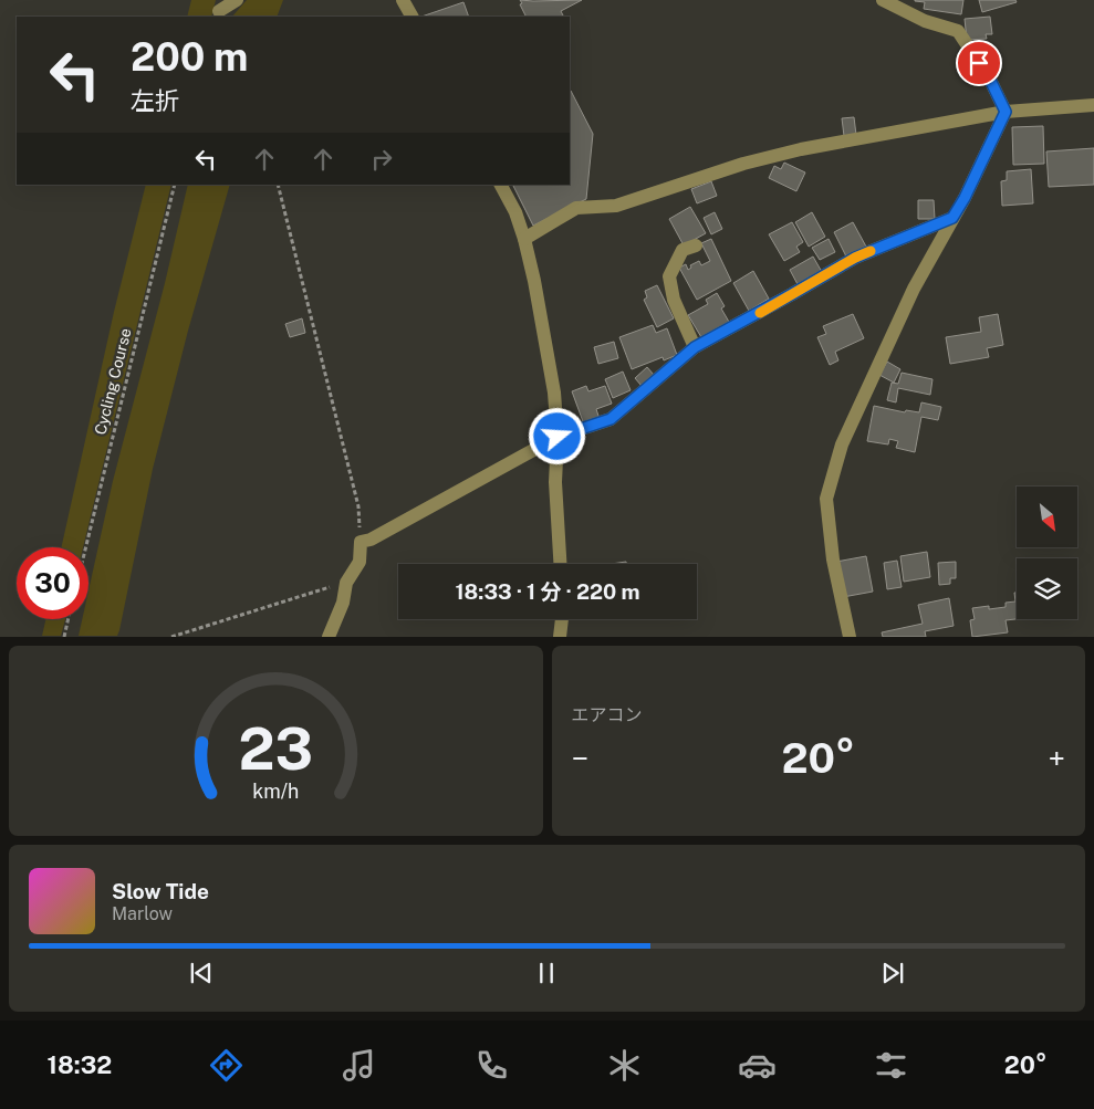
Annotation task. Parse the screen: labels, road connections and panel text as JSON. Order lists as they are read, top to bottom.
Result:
{
  "streets": {
    "path": ["Cycling Course"]
  },
  "north": "bottom right",
  "page": {
    "turn": ["200 m", "左折"],
    "limit": "30",
    "trip": "18:33 · 1 分 · 220 m",
    "tile": "エアコン",
    "heat": ["−", "20°", "+"],
    "song": ["Slow Tide", "Marlow"],
    "tabs": ["18:32", "20°"],
    "gauge": ["23", "km/h"]
  }
}
